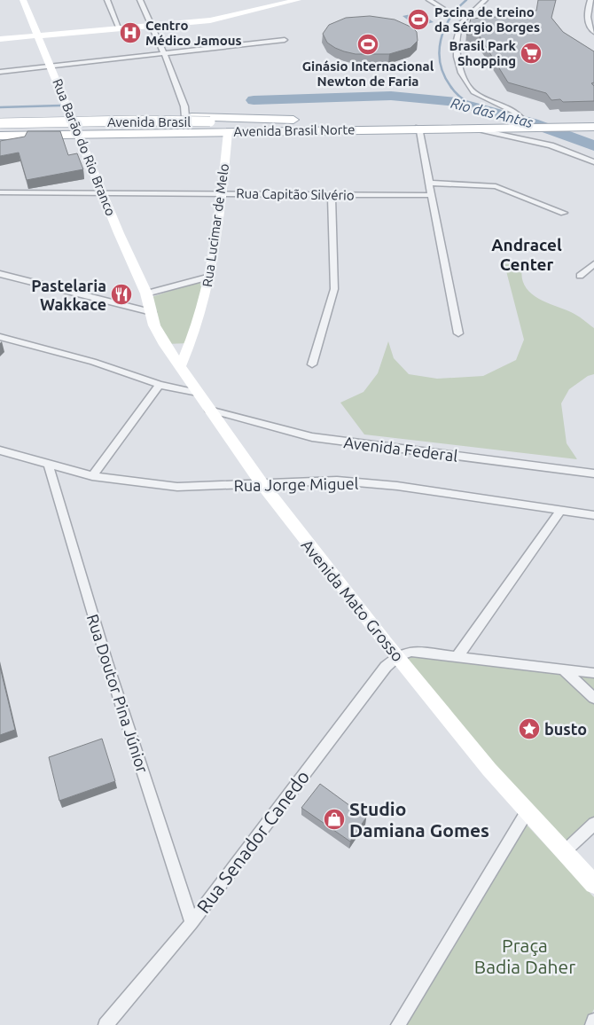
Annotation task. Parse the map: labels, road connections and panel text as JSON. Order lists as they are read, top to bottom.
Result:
{
  "streets": {
    "main road": [
      "Avenida Brasil",
      "Avenida Brasil Norte",
      "Rua Barão do Rio Branco",
      "Rua Lucimar de Melo",
      "Avenida Mato Grosso"
    ],
    "street": [
      "Rua Capitão Silvério",
      "Avenida Federal",
      "Rua Jorge Miguel",
      "Rua Doutor Pina Júnior",
      "Rua Senador Canedo"
    ]
  },
  "crossings": [
    ["Avenida Brasil", "Avenida Brasil Norte"],
    ["Avenida Brasil Norte", "Rua Barão do Rio Branco"],
    ["Avenida Brasil Norte", "Rua Lucimar de Melo"],
    ["Rua Barão do Rio Branco", "Rua Capitão Silvério"],
    ["Rua Barão do Rio Branco", "Avenida Mato Grosso"],
    ["Rua Capitão Silvério", "Rua Lucimar de Melo"],
    ["Rua Lucimar de Melo", "Avenida Mato Grosso"],
    ["Avenida Federal", "Avenida Mato Grosso"],
    ["Rua Jorge Miguel", "Avenida Mato Grosso"],
    ["Rua Jorge Miguel", "Rua Doutor Pina Júnior"],
    ["Avenida Mato Grosso", "Rua Senador Canedo"],
    ["Rua Doutor Pina Júnior", "Rua Senador Canedo"]
  ],
  "districts": ["Andracel Center"],
  "water": ["Rio das Antas"],
  "parks": ["Praça Badia Daher"],
  "places": {
    "sports": ["Pscina de treino da Sérgio Borges", "Ginásio Internacional Newton de Faria"],
    "hospital": ["Centro Médico Jamous"],
    "supermarket": ["Brasil Park Shopping"],
    "restaurant": ["Pastelaria Wakkace"],
    "place": ["busto"],
    "shop": ["Studio Damiana Gomes"]
  }
}
